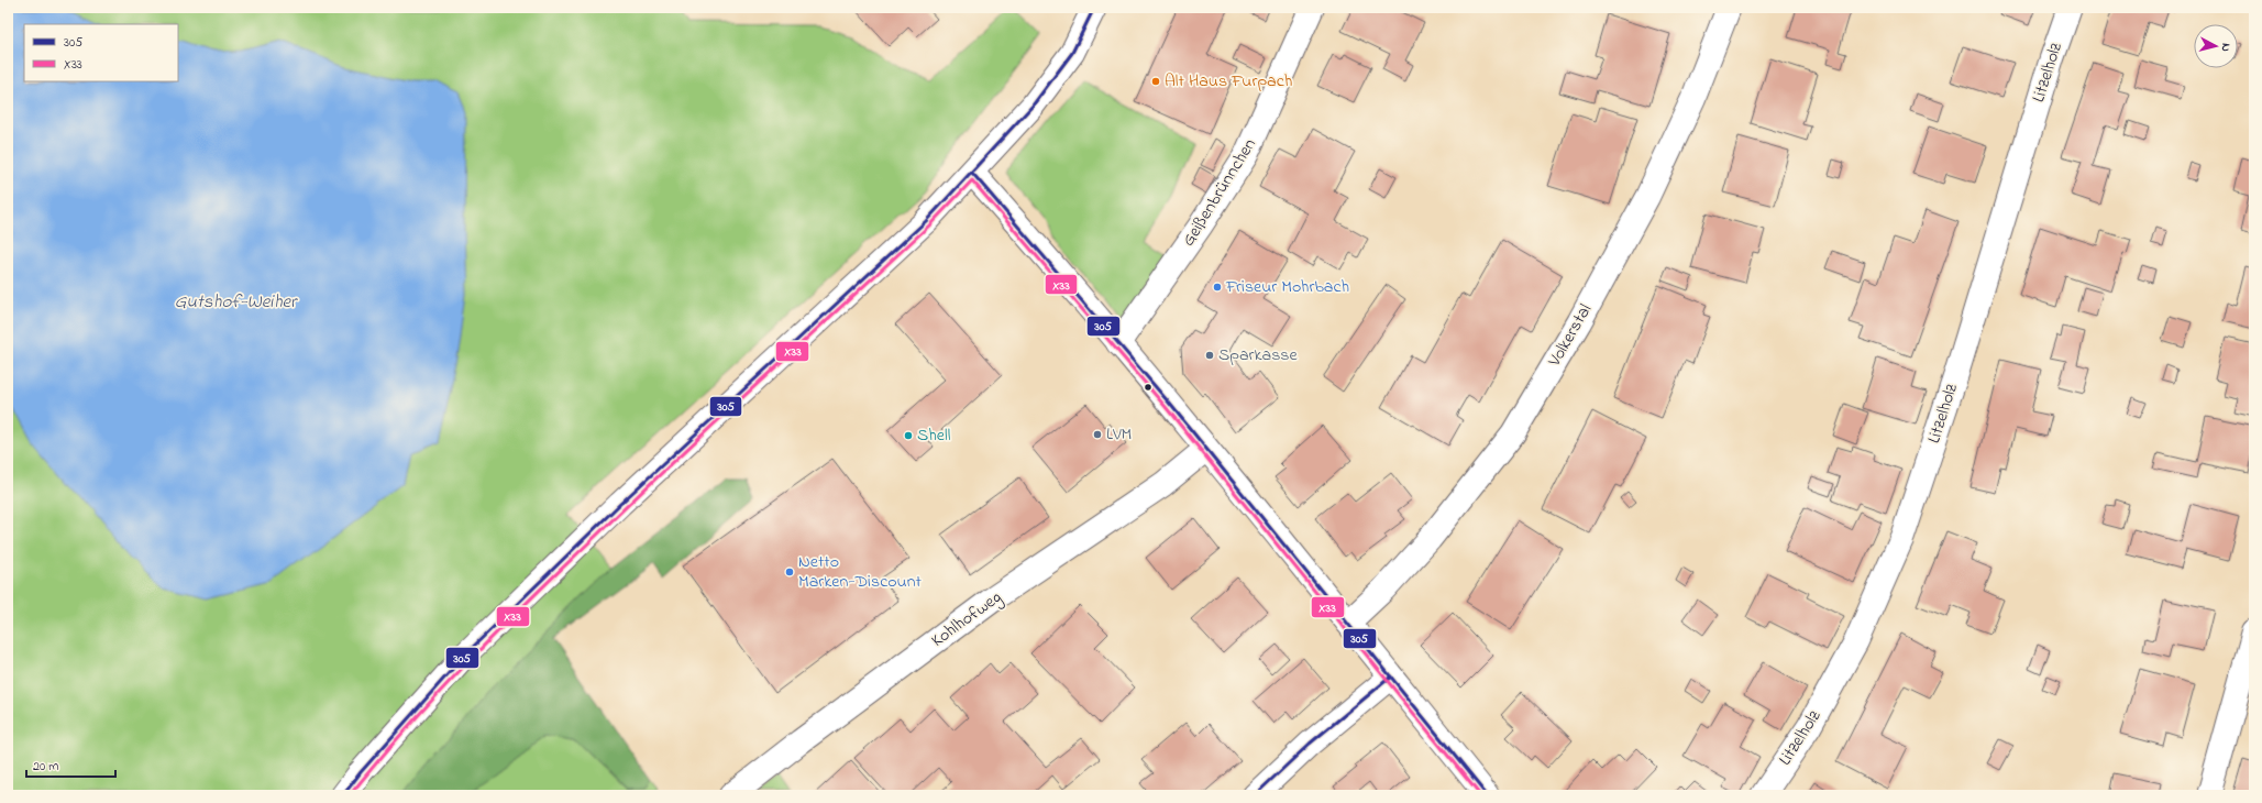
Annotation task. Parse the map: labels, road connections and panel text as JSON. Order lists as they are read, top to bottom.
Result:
{
  "streets": {
    "street": [
      "Litzelholz",
      "Geißenbrünnchen",
      "Volkerstal",
      "Kohlhofweg"
    ]
  },
  "water": ["Gutshof-Weiher"],
  "places": [
    "Alt Haus Furpach",
    "Friseur Mohrbach",
    "Sparkasse",
    "LVM",
    "Shell",
    "Netto Marken-Discount"
  ],
  "lines": ["transit line 305", "transit line X33"],
  "legend": ["305", "X33"],
  "scale_bar": "20 m",
  "north": "right"
}
